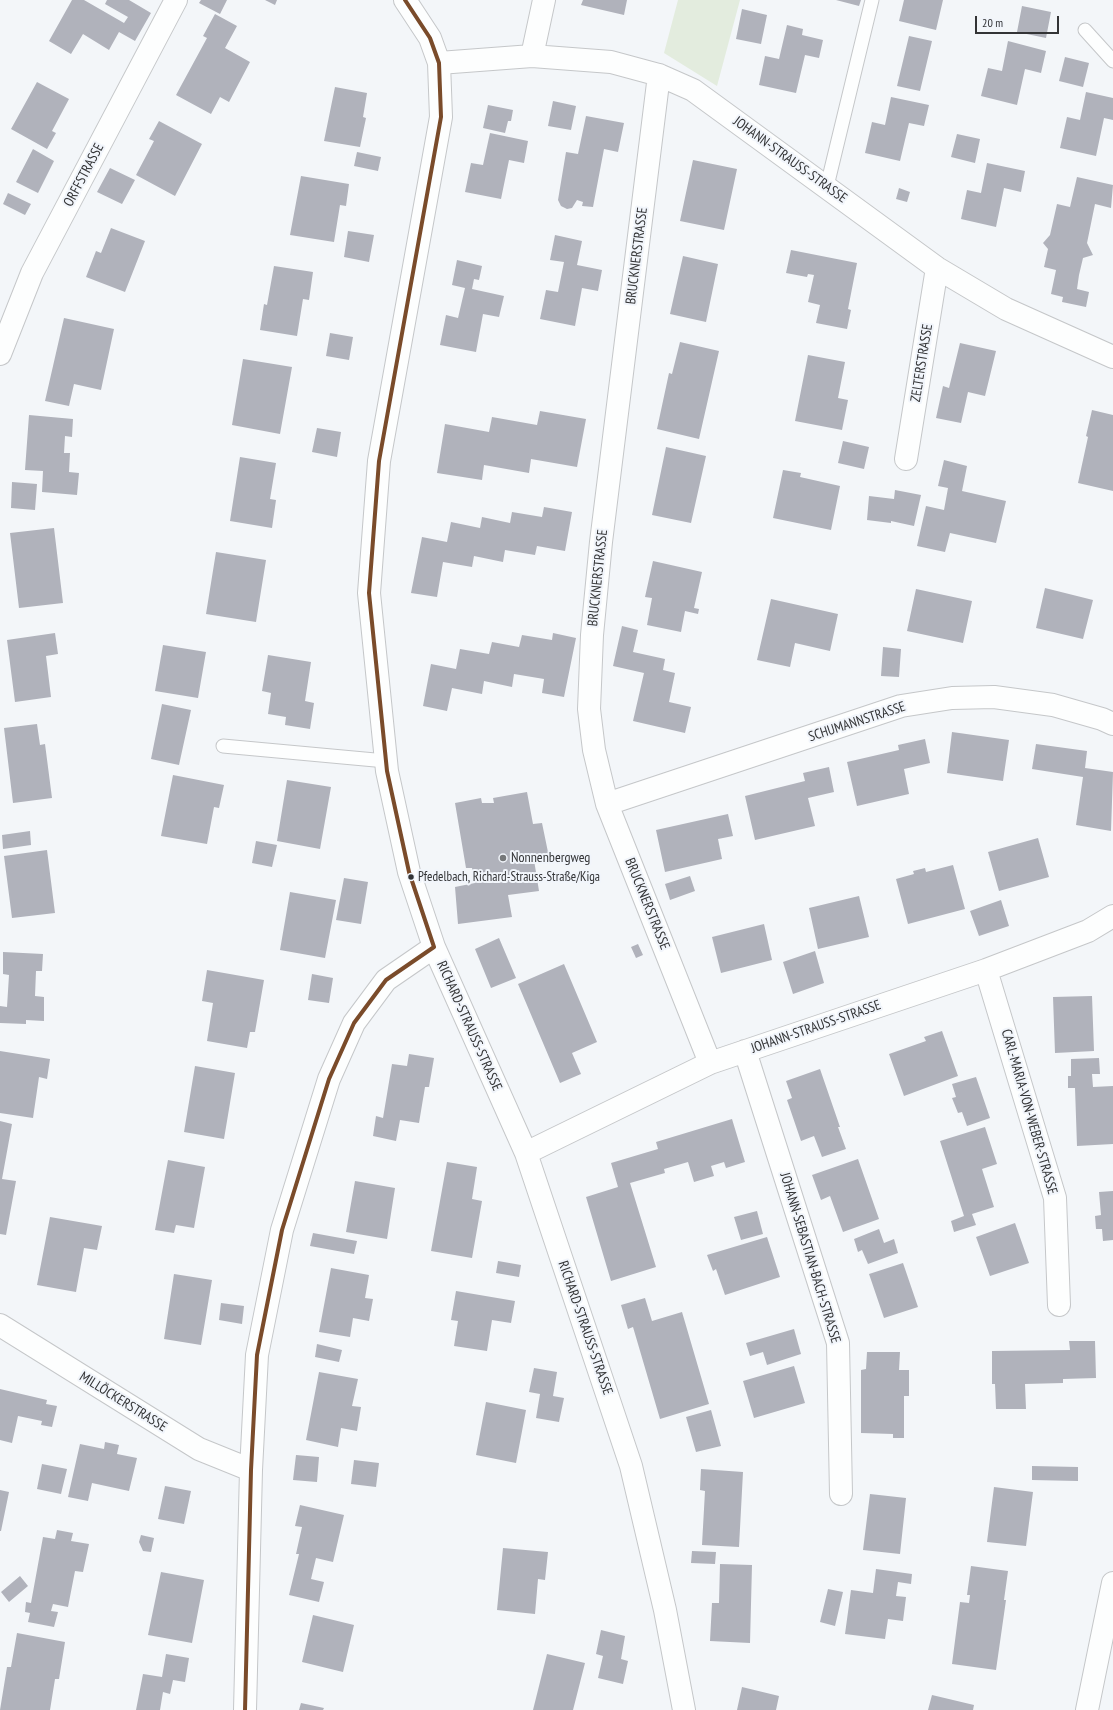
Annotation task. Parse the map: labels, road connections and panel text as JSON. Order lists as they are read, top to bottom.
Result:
{
  "streets": {
    "street": [
      "JOHANN-STRAUSS-STRASSE",
      "ORFFSTRASSE",
      "BRUCKNERSTRASSE",
      "ZELTERSTRASSE",
      "SCHUMANNSTRASSE",
      "RICHARD-STRAUSS-STRASSE",
      "CARL-MARIA-VON-WEBER-STRASSE",
      "JOHANN-SEBASTIAN-BACH-STRASSE",
      "MILLÖCKERSTRASSE"
    ]
  },
  "crossings": [
    ["JOHANN-STRAUSS-STRASSE", "BRUCKNERSTRASSE"],
    ["JOHANN-STRAUSS-STRASSE", "ZELTERSTRASSE"],
    ["JOHANN-STRAUSS-STRASSE", "RICHARD-STRAUSS-STRASSE"],
    ["JOHANN-STRAUSS-STRASSE", "CARL-MARIA-VON-WEBER-STRASSE"],
    ["JOHANN-STRAUSS-STRASSE", "JOHANN-SEBASTIAN-BACH-STRASSE"],
    ["BRUCKNERSTRASSE", "SCHUMANNSTRASSE"]
  ],
  "places": ["Nonnenbergweg", "Pfedelbach, Richard-Strauss-Straße/Kiga"],
  "scale_bar": "20 m"
}
